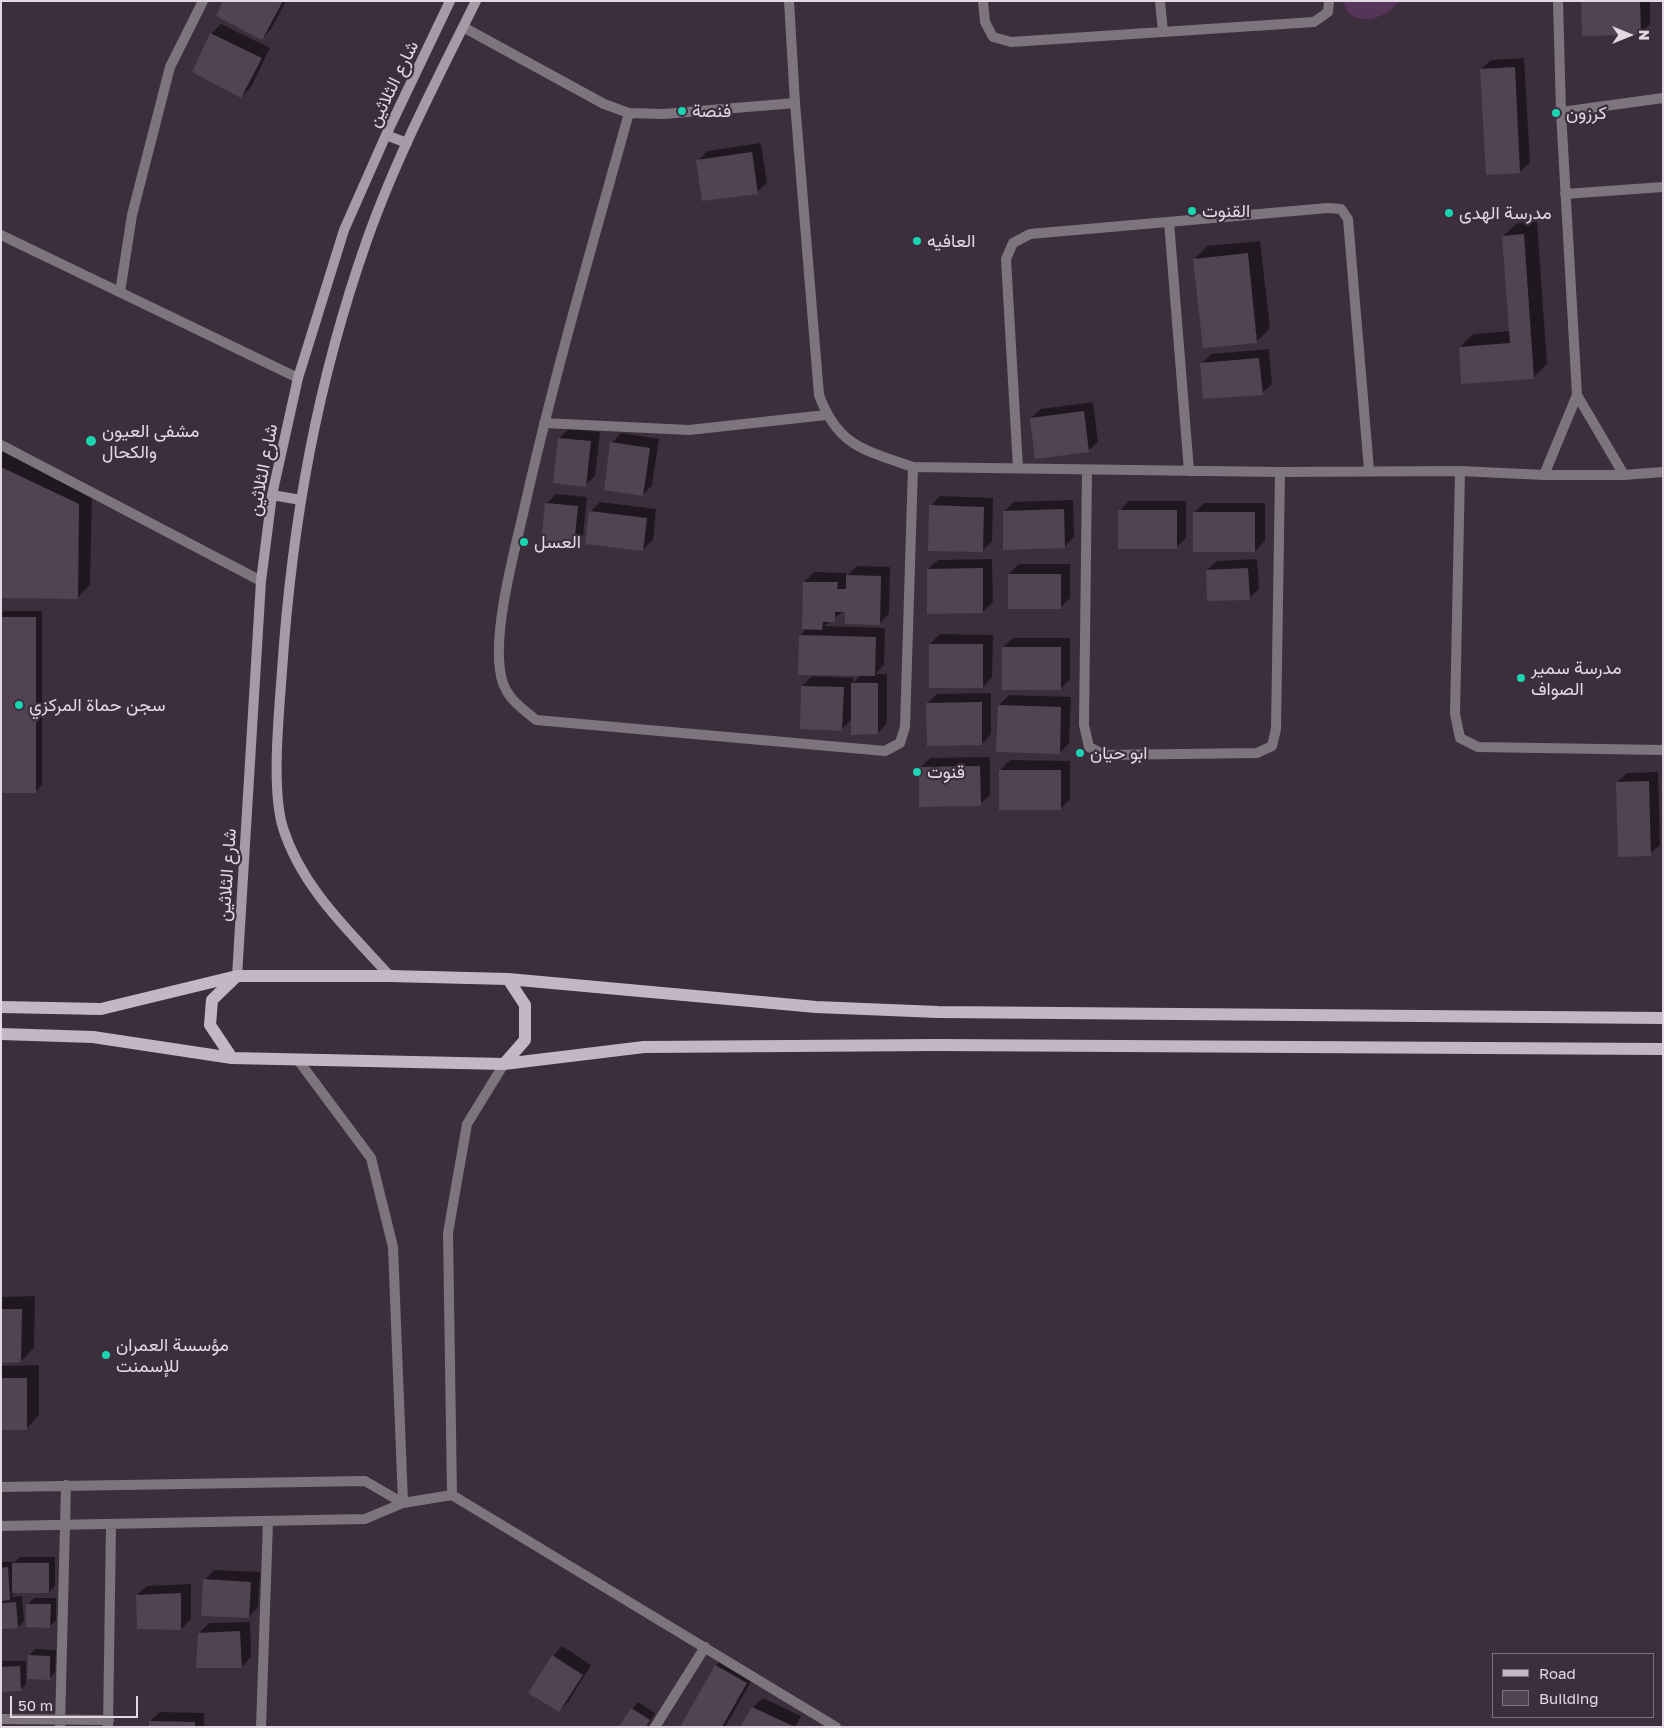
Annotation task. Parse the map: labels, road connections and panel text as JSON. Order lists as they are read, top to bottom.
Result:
{
  "streets": {
    "main road": ["شارع الثلاثين"]
  },
  "places": [
    "فنصة",
    "كرزون",
    "القنوت",
    "مدرسة الهدى",
    "العافيه",
    "مشفى العيون والكحال",
    "العسل",
    "مدرسة سمير الصواف",
    "سجن حماة المركزي",
    "ابو حيان",
    "قنوت",
    "مؤسسة العمران للإسمنت"
  ],
  "legend": ["Road", "Building"],
  "scale_bar": "50 m",
  "north": "right"
}
